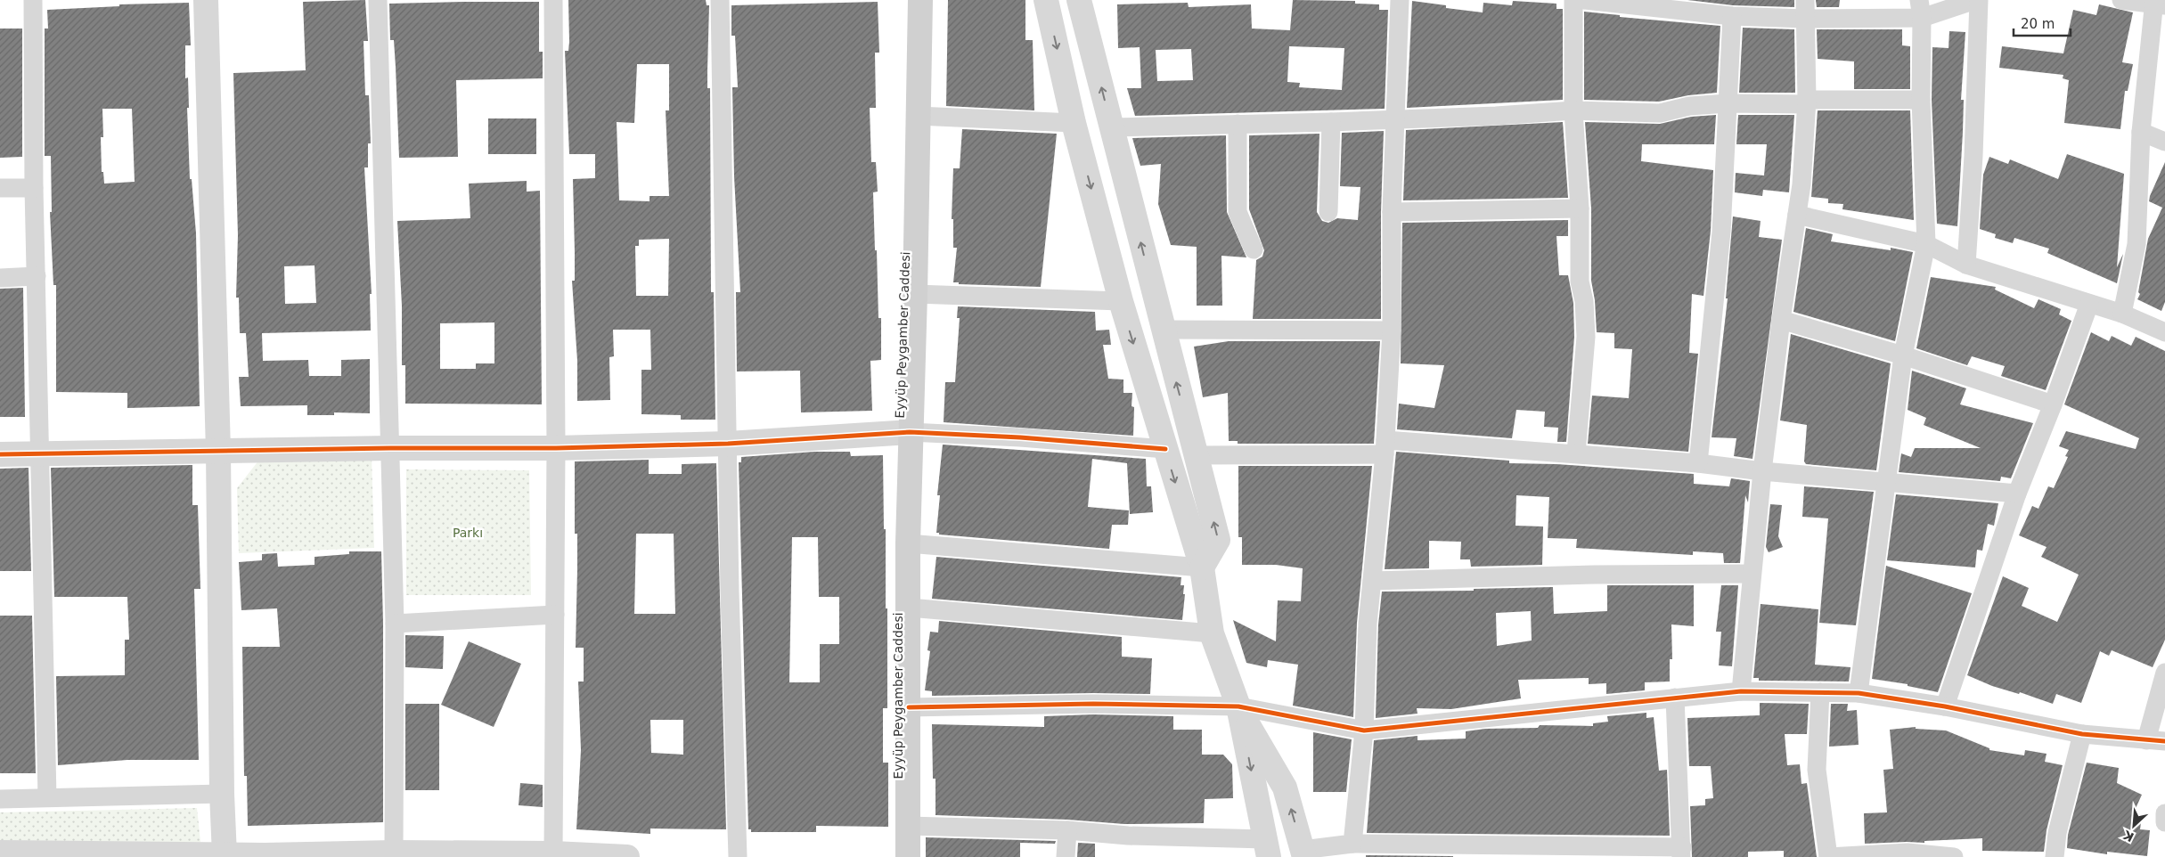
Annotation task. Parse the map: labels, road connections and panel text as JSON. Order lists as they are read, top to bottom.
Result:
{
  "streets": {
    "main road": ["Eyyüp Peygamber Caddesi"]
  },
  "parks": ["Parkı"],
  "scale_bar": "20 m",
  "north": "bottom left"
}
